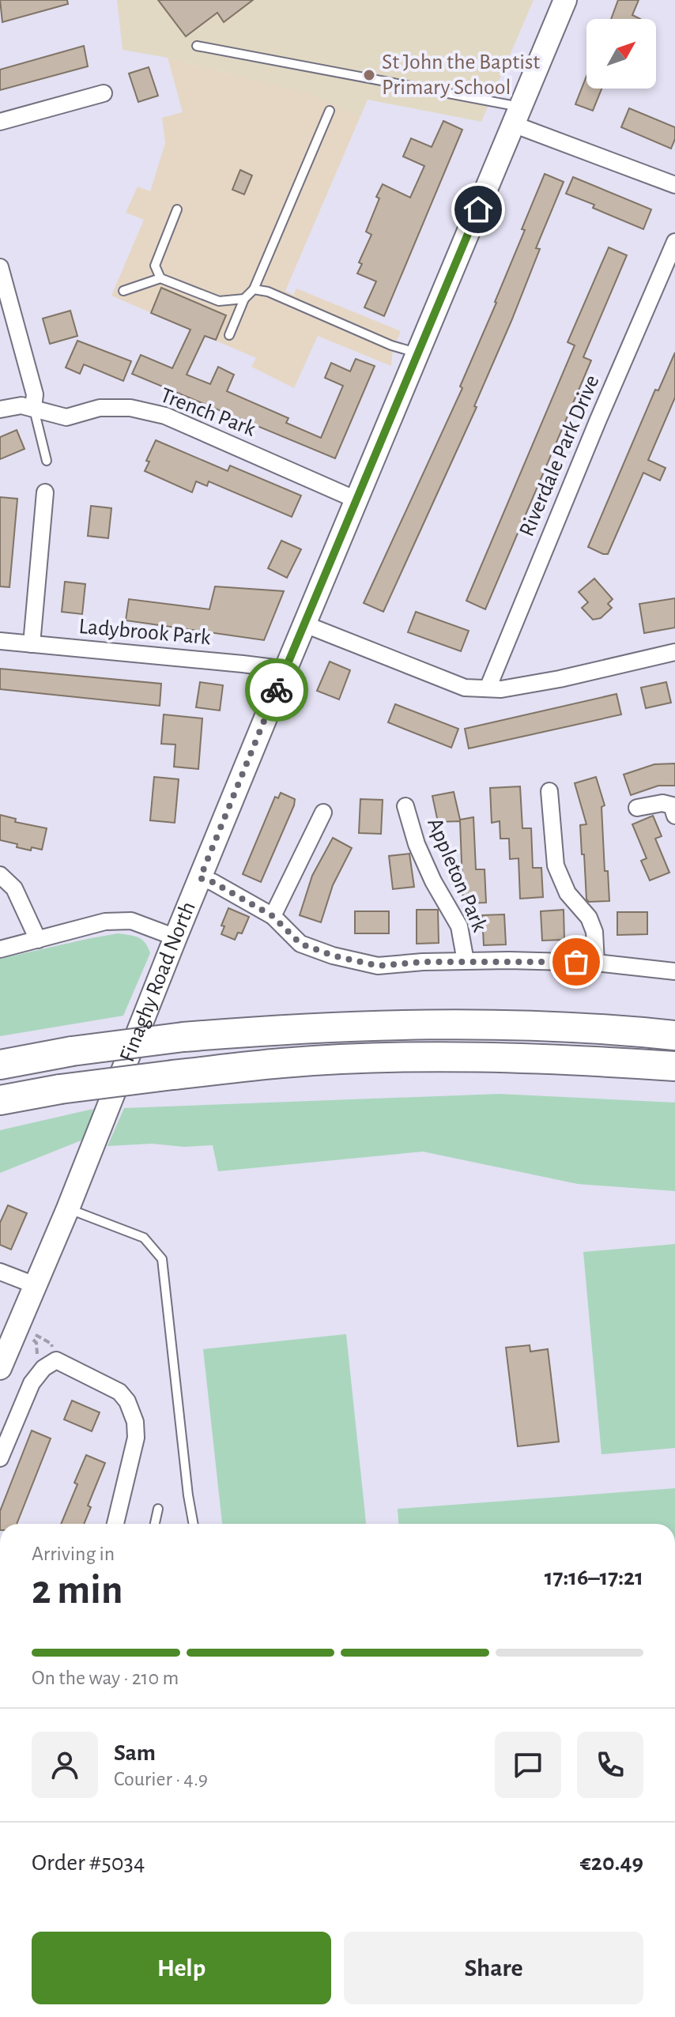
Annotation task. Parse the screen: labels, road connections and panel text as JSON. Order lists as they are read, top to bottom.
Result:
{
  "streets": {
    "street": [
      "Trench Park",
      "Riverdale Park Drive",
      "Ladybrook Park",
      "Appleton Park",
      "Finaghy Road North"
    ]
  },
  "crossings": [
    ["Trench Park", "Finaghy Road North"],
    ["Ladybrook Park", "Finaghy Road North"],
    ["Appleton Park", "Finaghy Road North"]
  ],
  "places": ["St John the Baptist Primary School"],
  "north": "top right",
  "page": {
    "heading": ["2 min", "Arriving in", "17:16–17:21"],
    "panel": [
      "Sam",
      "Courier · 4.9",
      "Order #5034",
      "€20.49"
    ],
    "bar": "On the way · 210 m",
    "buttons": ["Help", "Share"]
  }
}
